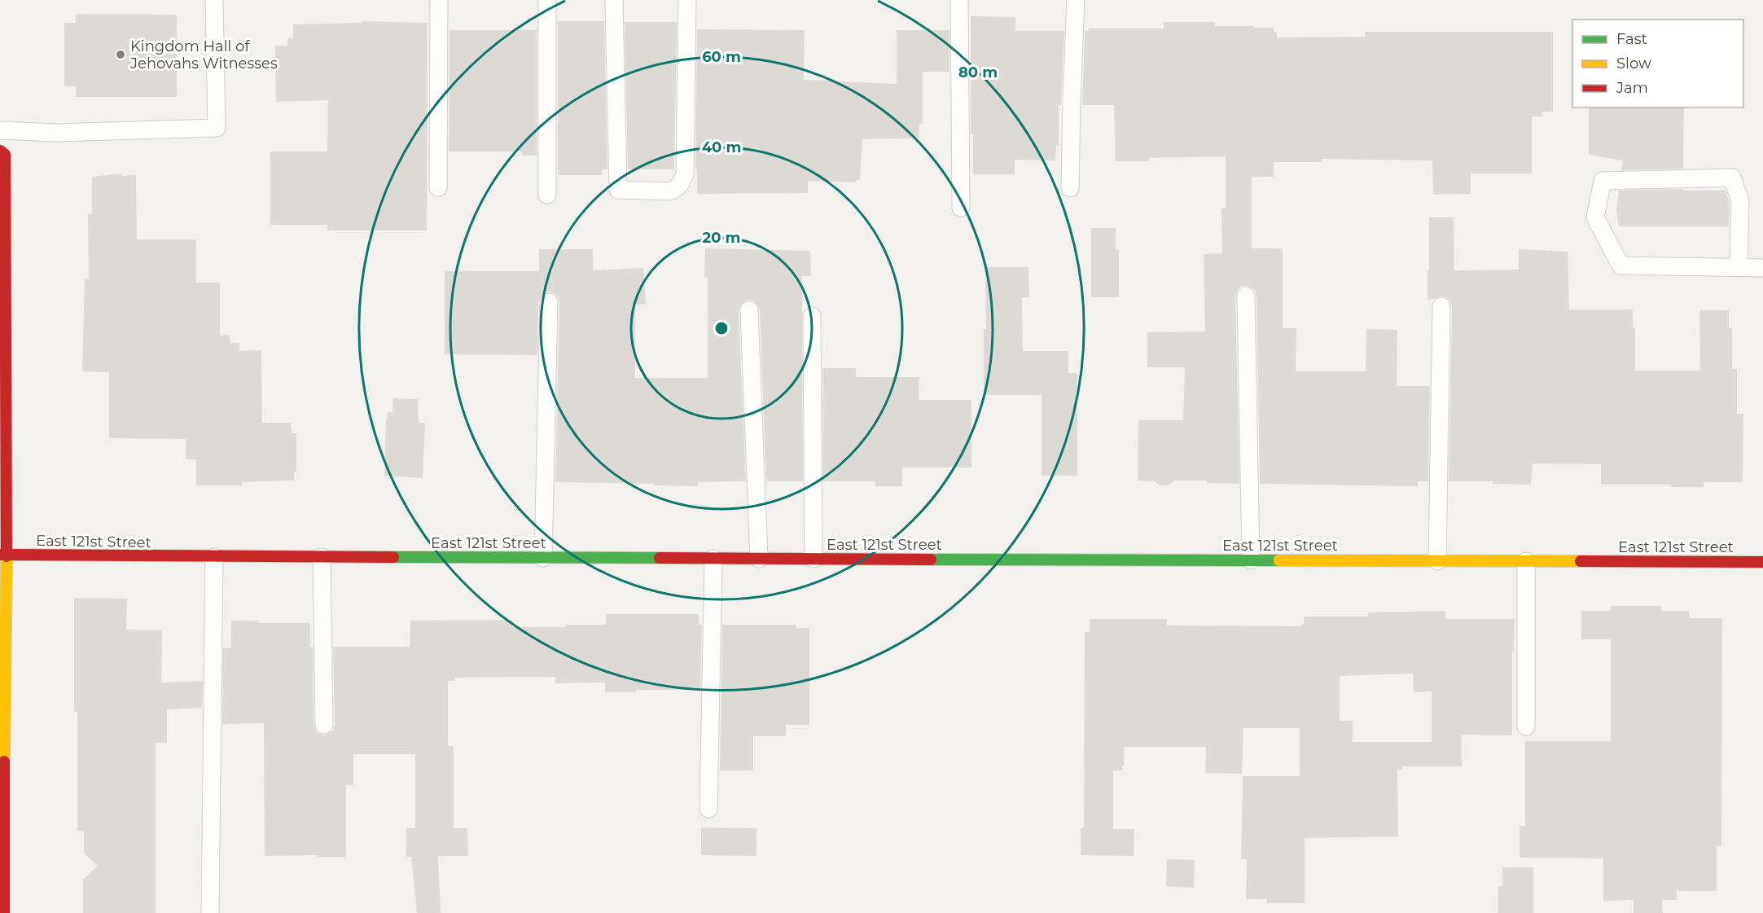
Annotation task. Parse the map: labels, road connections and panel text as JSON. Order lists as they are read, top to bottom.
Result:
{
  "streets": {
    "street": ["East 121st Street"]
  },
  "places": ["Kingdom Hall of Jehovahs Witnesses"],
  "legend": ["Fast", "Slow", "Jam"],
  "rings": [
    "60 m",
    "80 m",
    "40 m",
    "20 m"
  ]
}
